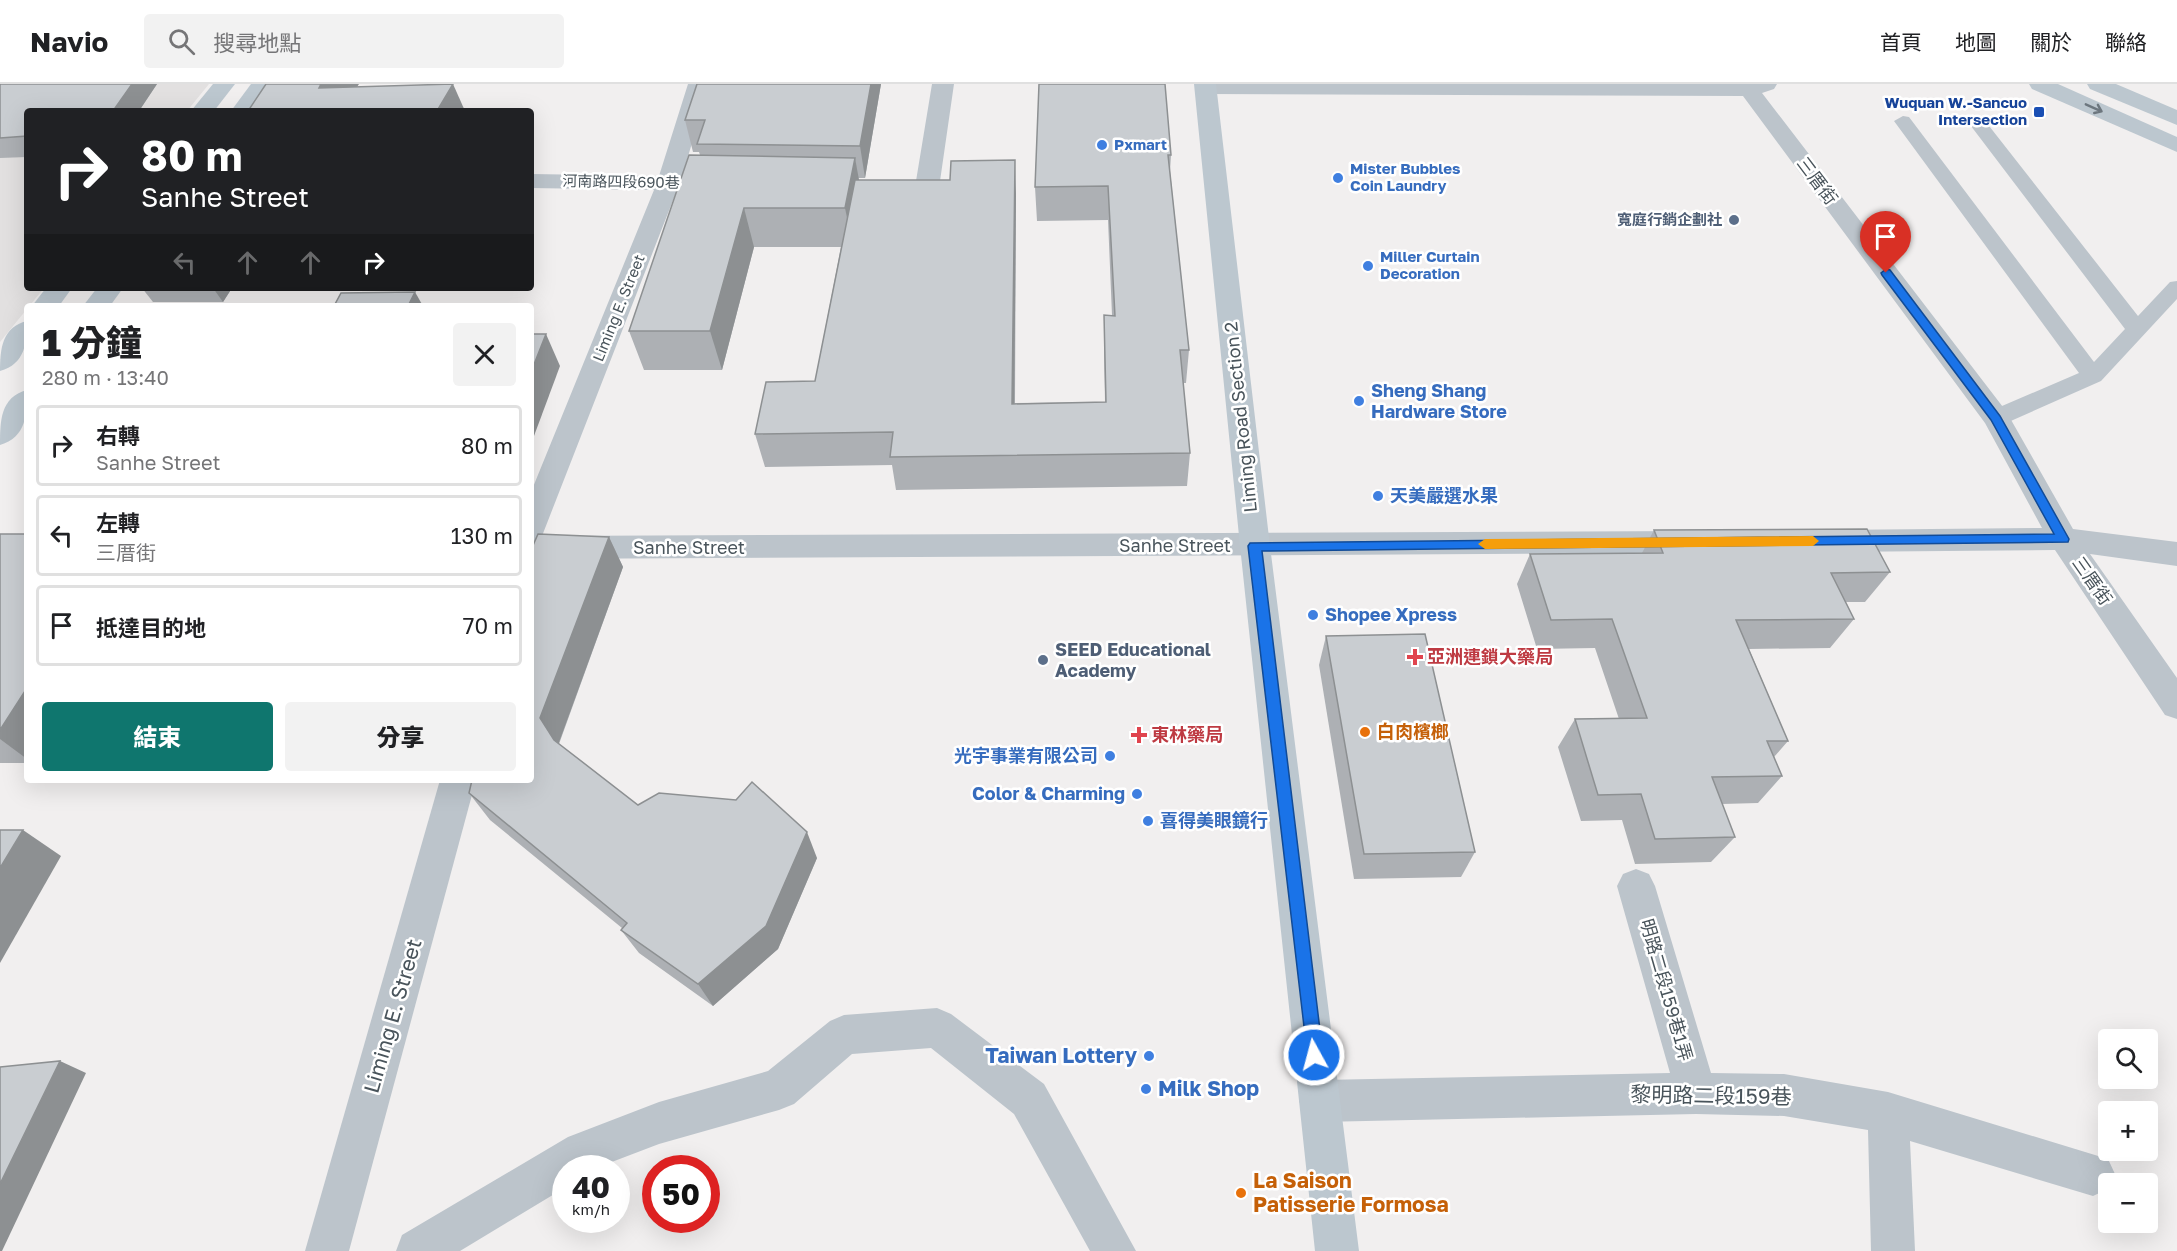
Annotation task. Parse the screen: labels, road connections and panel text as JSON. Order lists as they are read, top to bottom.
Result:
{
  "streets": {
    "main road": ["Liming Road Section 2"],
    "street": [
      "三厝街",
      "河南路四段690巷",
      "Liming E. Street",
      "Sanhe Street",
      "明路二段159巷1弄",
      "黎明路二段159巷"
    ]
  },
  "crossings": [
    ["河南路四段690巷", "Liming E. Street"],
    ["Liming Road Section 2", "Sanhe Street"],
    ["Liming Road Section 2", "黎明路二段159巷"],
    ["明路二段159巷1弄", "黎明路二段159巷"]
  ],
  "places": {
    "transit": ["Wuquan W.-Sancuo Intersection"],
    "other": [
      "Pxmart",
      "Mister Bubbles Coin Laundry",
      "寬庭行銷企劃社",
      "Miller Curtain Decoration",
      "Sheng Shang Hardware Store",
      "天美嚴選水果",
      "Shopee Xpress",
      "SEED Educational Academy",
      "白肉檳榔",
      "光宇事業有限公司",
      "Color & Charming",
      "喜得美眼鏡行",
      "Taiwan Lottery",
      "Milk Shop",
      "La Saison Patisserie Formosa"
    ],
    "health": ["亞洲連鎖大藥局", "東林藥局"]
  },
  "page": {
    "header": "Navio",
    "search": "搜尋地點",
    "nav": [
      "首頁",
      "地圖",
      "關於",
      "聯絡"
    ],
    "turn": ["80 m", "Sanhe Street"],
    "heading": ["1 分鐘", "280 m · 13:40"],
    "list": [
      {
        "name": "右轉",
        "note": "Sanhe Street",
        "value": "80 m"
      },
      {
        "name": "左轉",
        "note": "三厝街",
        "value": "130 m"
      },
      {
        "name": "抵達目的地",
        "value": "70 m"
      }
    ],
    "buttons": ["結束", "分享"],
    "map_buttons": ["+", "−"],
    "speed": "40 km/h",
    "limit": "50"
  }
}
